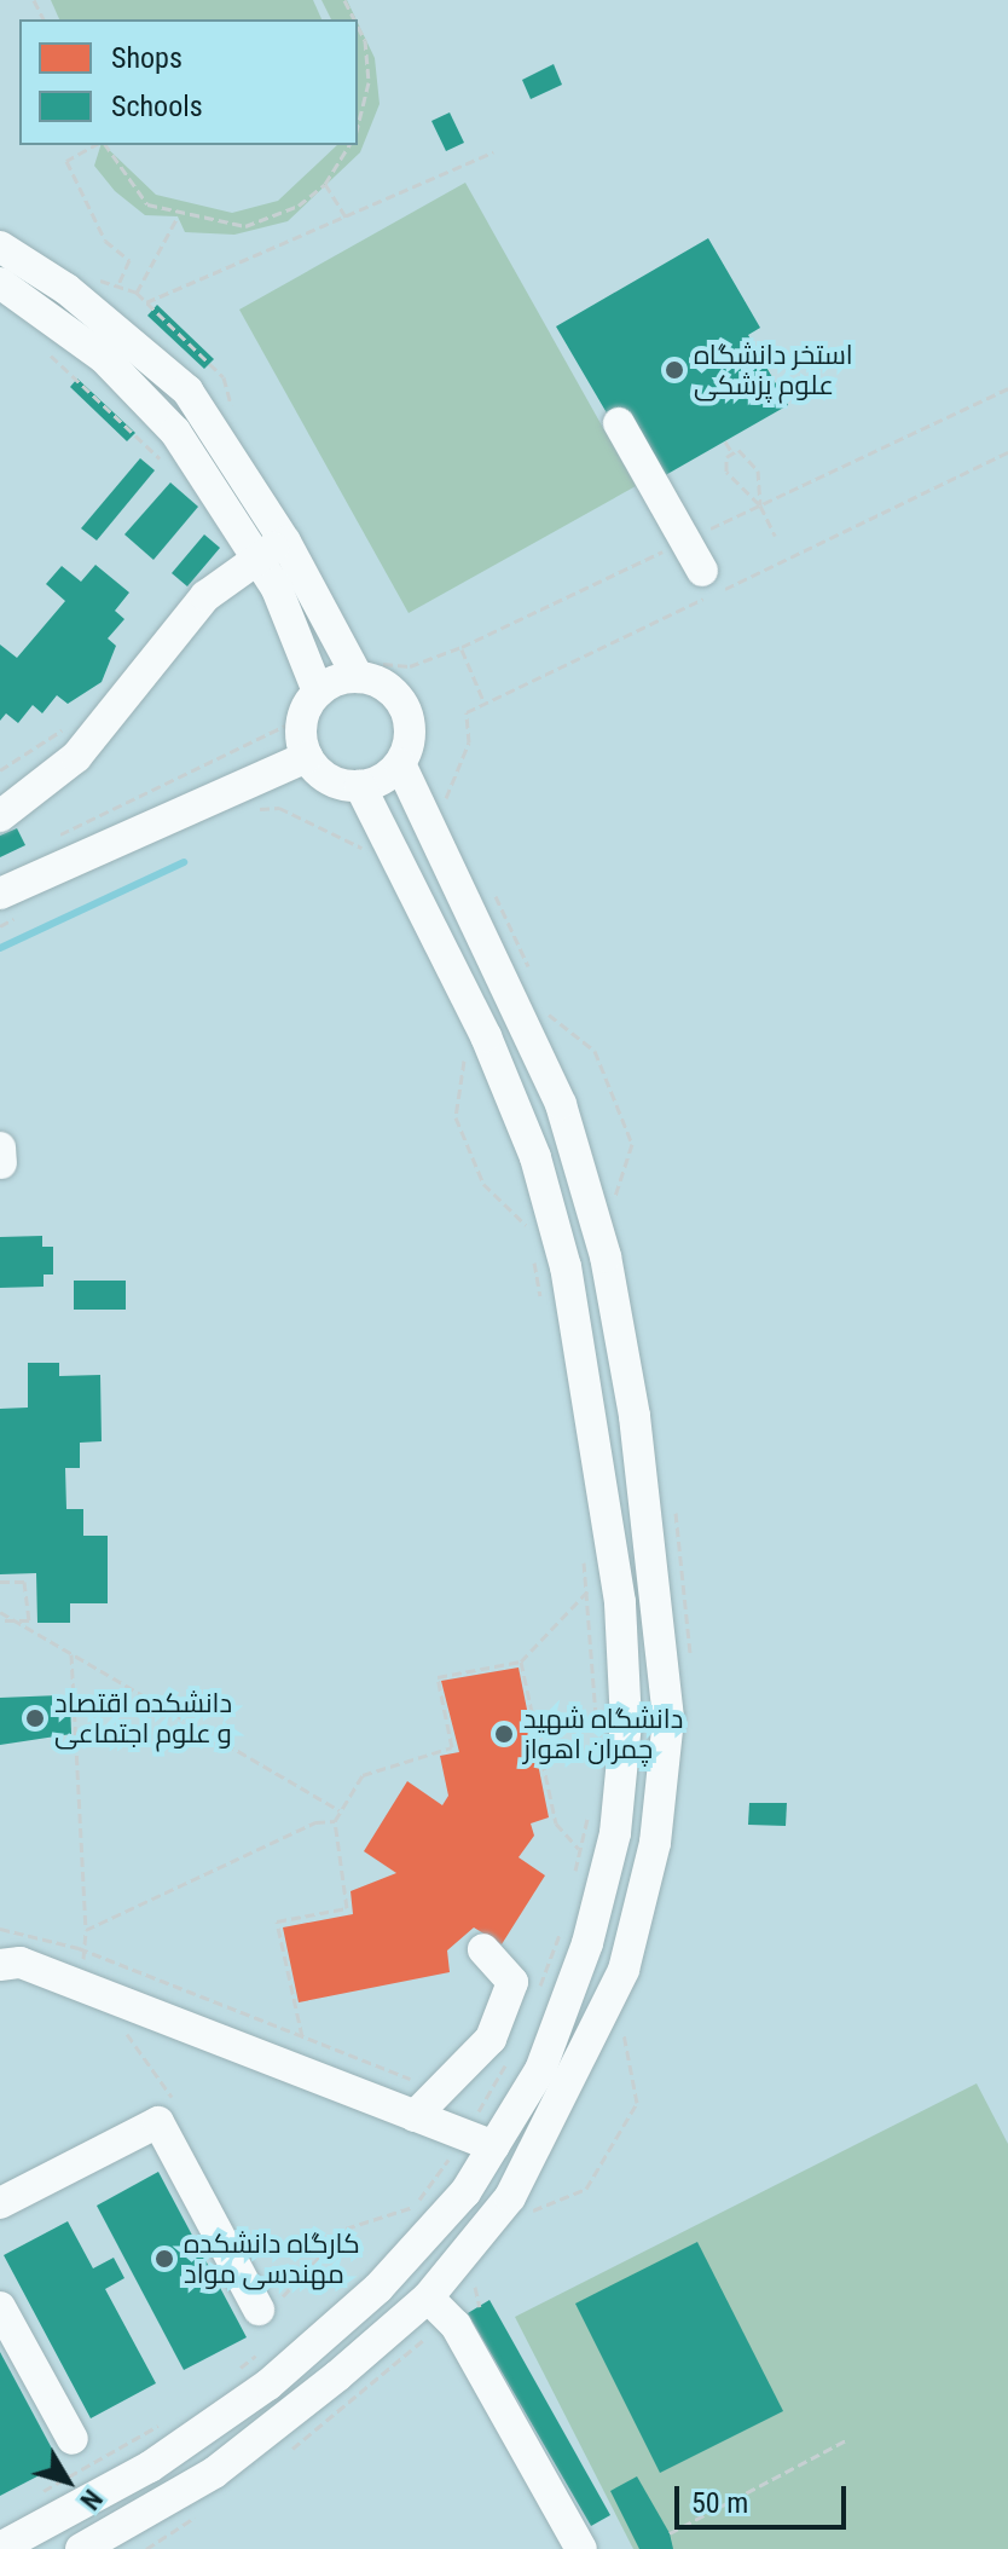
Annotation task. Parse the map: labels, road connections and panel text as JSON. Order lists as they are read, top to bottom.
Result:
{
  "places": [
    "استخر دانشگاه علوم پزشکی",
    "دانشکده اقتصاد و علوم اجتماعی",
    "دانشگاه شهید چمران اهواز",
    "کارگاه دانشکده مهندسی مواد"
  ],
  "legend": ["Shops", "Schools"],
  "scale_bar": "50 m",
  "north": "bottom right"
}
